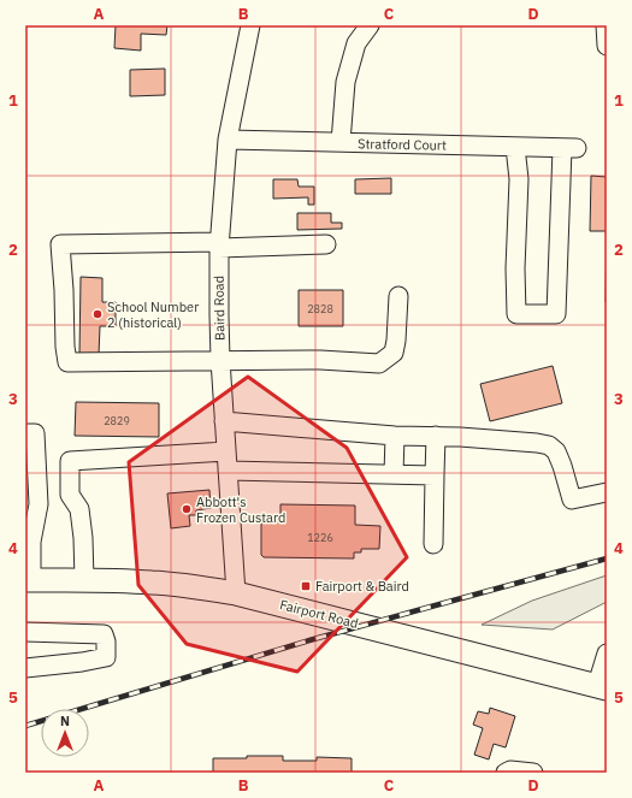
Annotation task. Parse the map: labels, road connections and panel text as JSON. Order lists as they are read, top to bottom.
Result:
{
  "streets": {
    "main road": ["Fairport Road"],
    "street": ["Stratford Court", "Baird Road"]
  },
  "crossings": [
    ["Stratford Court", "Baird Road"],
    ["Baird Road", "Fairport Road"]
  ],
  "places": {
    "other": ["School Number 2 (historical)", "Abbott's Frozen Custard"],
    "transit": ["Fairport & Baird"]
  },
  "house_numbers": ["2828", "2829", "1226"],
  "north": "top",
  "grid": {
    "columns": [
      "A",
      "B",
      "C",
      "D"
    ],
    "rows": [
      "1",
      "2",
      "3",
      "4",
      "5"
    ]
  }
}
